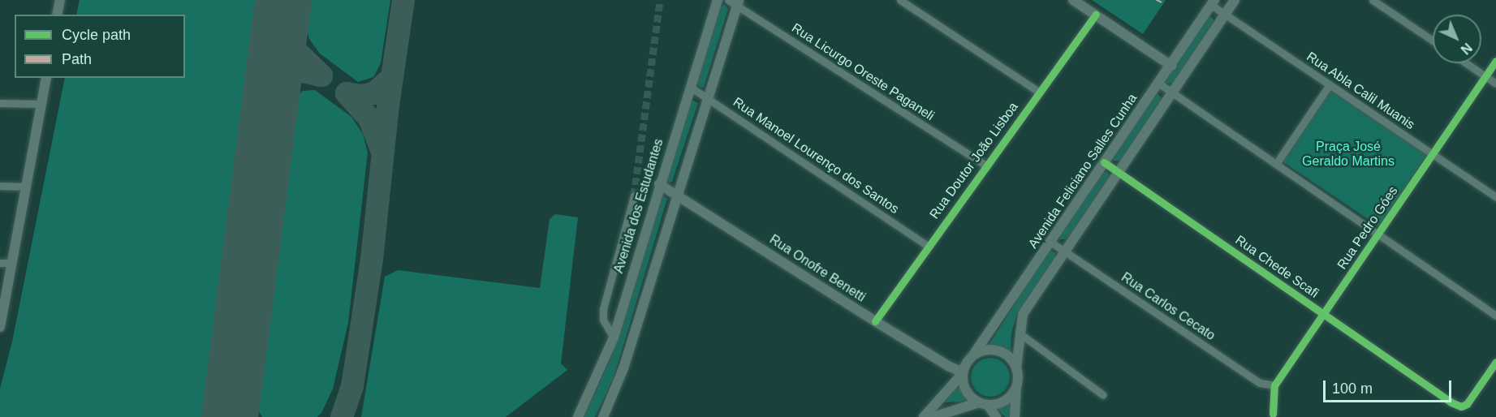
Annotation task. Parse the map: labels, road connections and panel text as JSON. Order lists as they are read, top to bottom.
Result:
{
  "streets": {
    "main road": ["Avenida Feliciano Salles Cunha", "Avenida dos Estudantes", "Rua Onofre Benetti"],
    "street": [
      "Rua Licurgo Oreste Paganeli",
      "Rua Abla Calil Muanis",
      "Rua Manoel Lourenço dos Santos",
      "Rua Doutor João Lisboa",
      "Rua Pedro Góes",
      "Rua Chede Scafi",
      "Rua Carlos Cecato"
    ]
  },
  "crossings": [
    ["Rua Licurgo Oreste Paganeli", "Rua Doutor João Lisboa"],
    ["Rua Abla Calil Muanis", "Avenida Feliciano Salles Cunha"],
    ["Rua Abla Calil Muanis", "Rua Pedro Góes"],
    ["Rua Manoel Lourenço dos Santos", "Rua Doutor João Lisboa"],
    ["Rua Manoel Lourenço dos Santos", "Avenida dos Estudantes"],
    ["Rua Doutor João Lisboa", "Rua Onofre Benetti"],
    ["Avenida Feliciano Salles Cunha", "Rua Chede Scafi"],
    ["Avenida Feliciano Salles Cunha", "Rua Onofre Benetti"],
    ["Avenida Feliciano Salles Cunha", "Rua Carlos Cecato"],
    ["Avenida dos Estudantes", "Rua Onofre Benetti"],
    ["Rua Pedro Góes", "Rua Chede Scafi"],
    ["Rua Pedro Góes", "Rua Carlos Cecato"]
  ],
  "parks": ["Praça José Geraldo Martins"],
  "legend": ["Cycle path", "Path"],
  "scale_bar": "100 m",
  "north": "bottom right"
}
